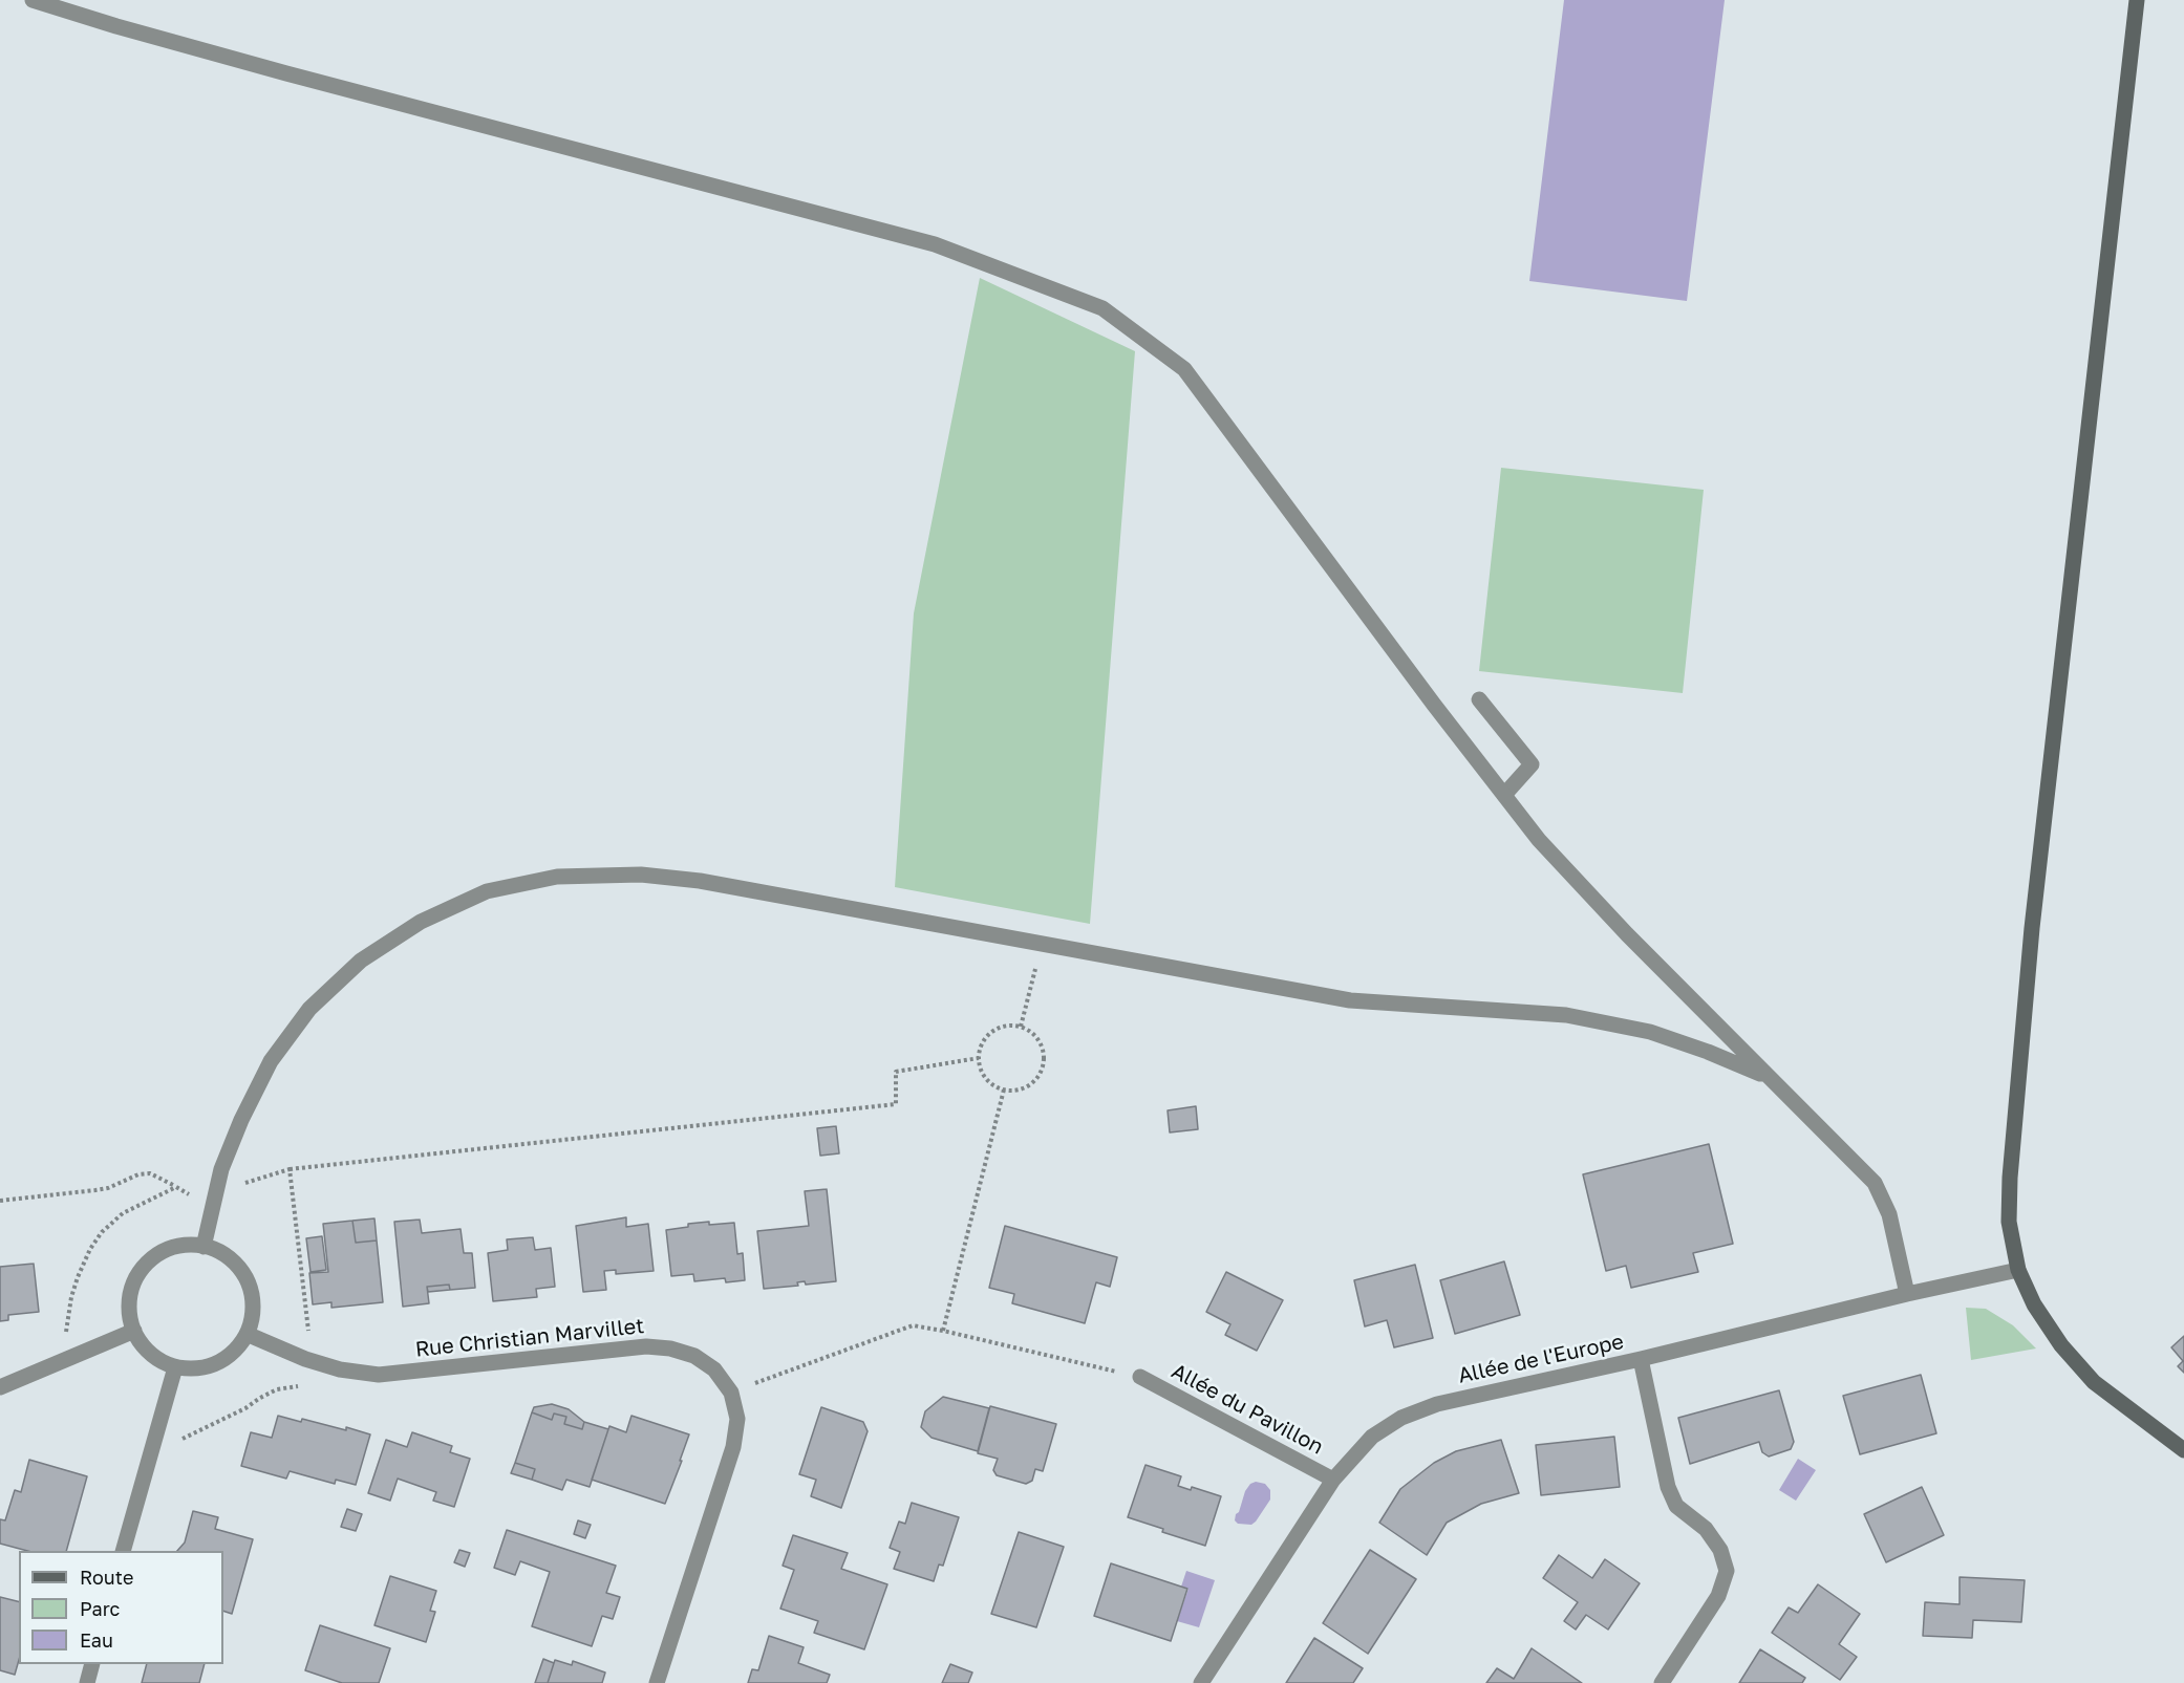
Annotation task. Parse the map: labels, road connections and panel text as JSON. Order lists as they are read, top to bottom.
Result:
{
  "streets": {
    "street": ["Rue Christian Marvillet", "Allée de l'Europe", "Allée du Pavillon"]
  },
  "crossings": [
    ["Allée de l'Europe", "Allée du Pavillon"]
  ],
  "legend": ["Route", "Parc", "Eau"]
}
